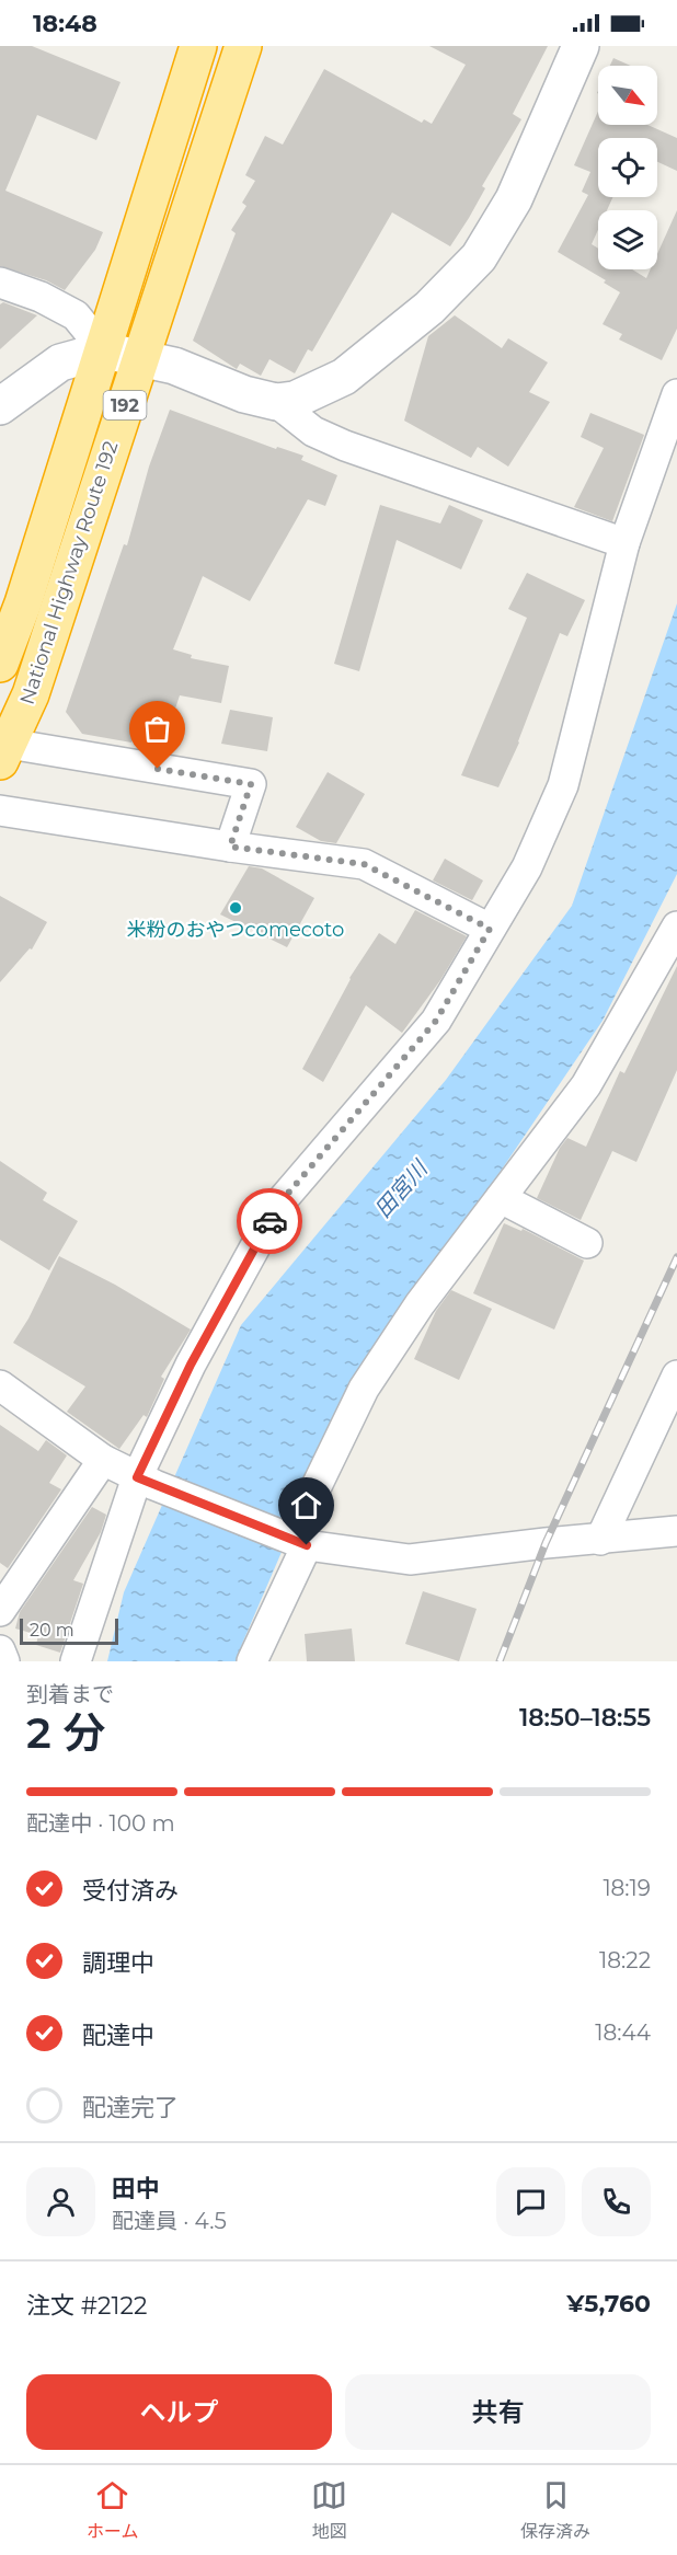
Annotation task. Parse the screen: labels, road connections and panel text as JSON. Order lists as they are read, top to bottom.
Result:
{
  "streets": {
    "highway": ["192", "National Highway Route 192"]
  },
  "water": ["田宮川"],
  "places": ["米粉のおやつcomecoto"],
  "scale_bar": "20 m",
  "north": "bottom right",
  "page": {
    "status": "18:48",
    "scale": "20 m",
    "heading": ["2 分", "到着まで", "18:50–18:55"],
    "panel": [
      "田中",
      "配達員 · 4.5",
      "注文 #2122",
      "¥5,760"
    ],
    "bar": "配達中 · 100 m",
    "list": [
      ["受付済み", "18:19"],
      ["調理中", "18:22"],
      ["配達中", "18:44"],
      "配達完了"
    ],
    "buttons": ["ヘルプ", "共有"],
    "tabs": ["ホーム", "地図", "保存済み"]
  }
}
